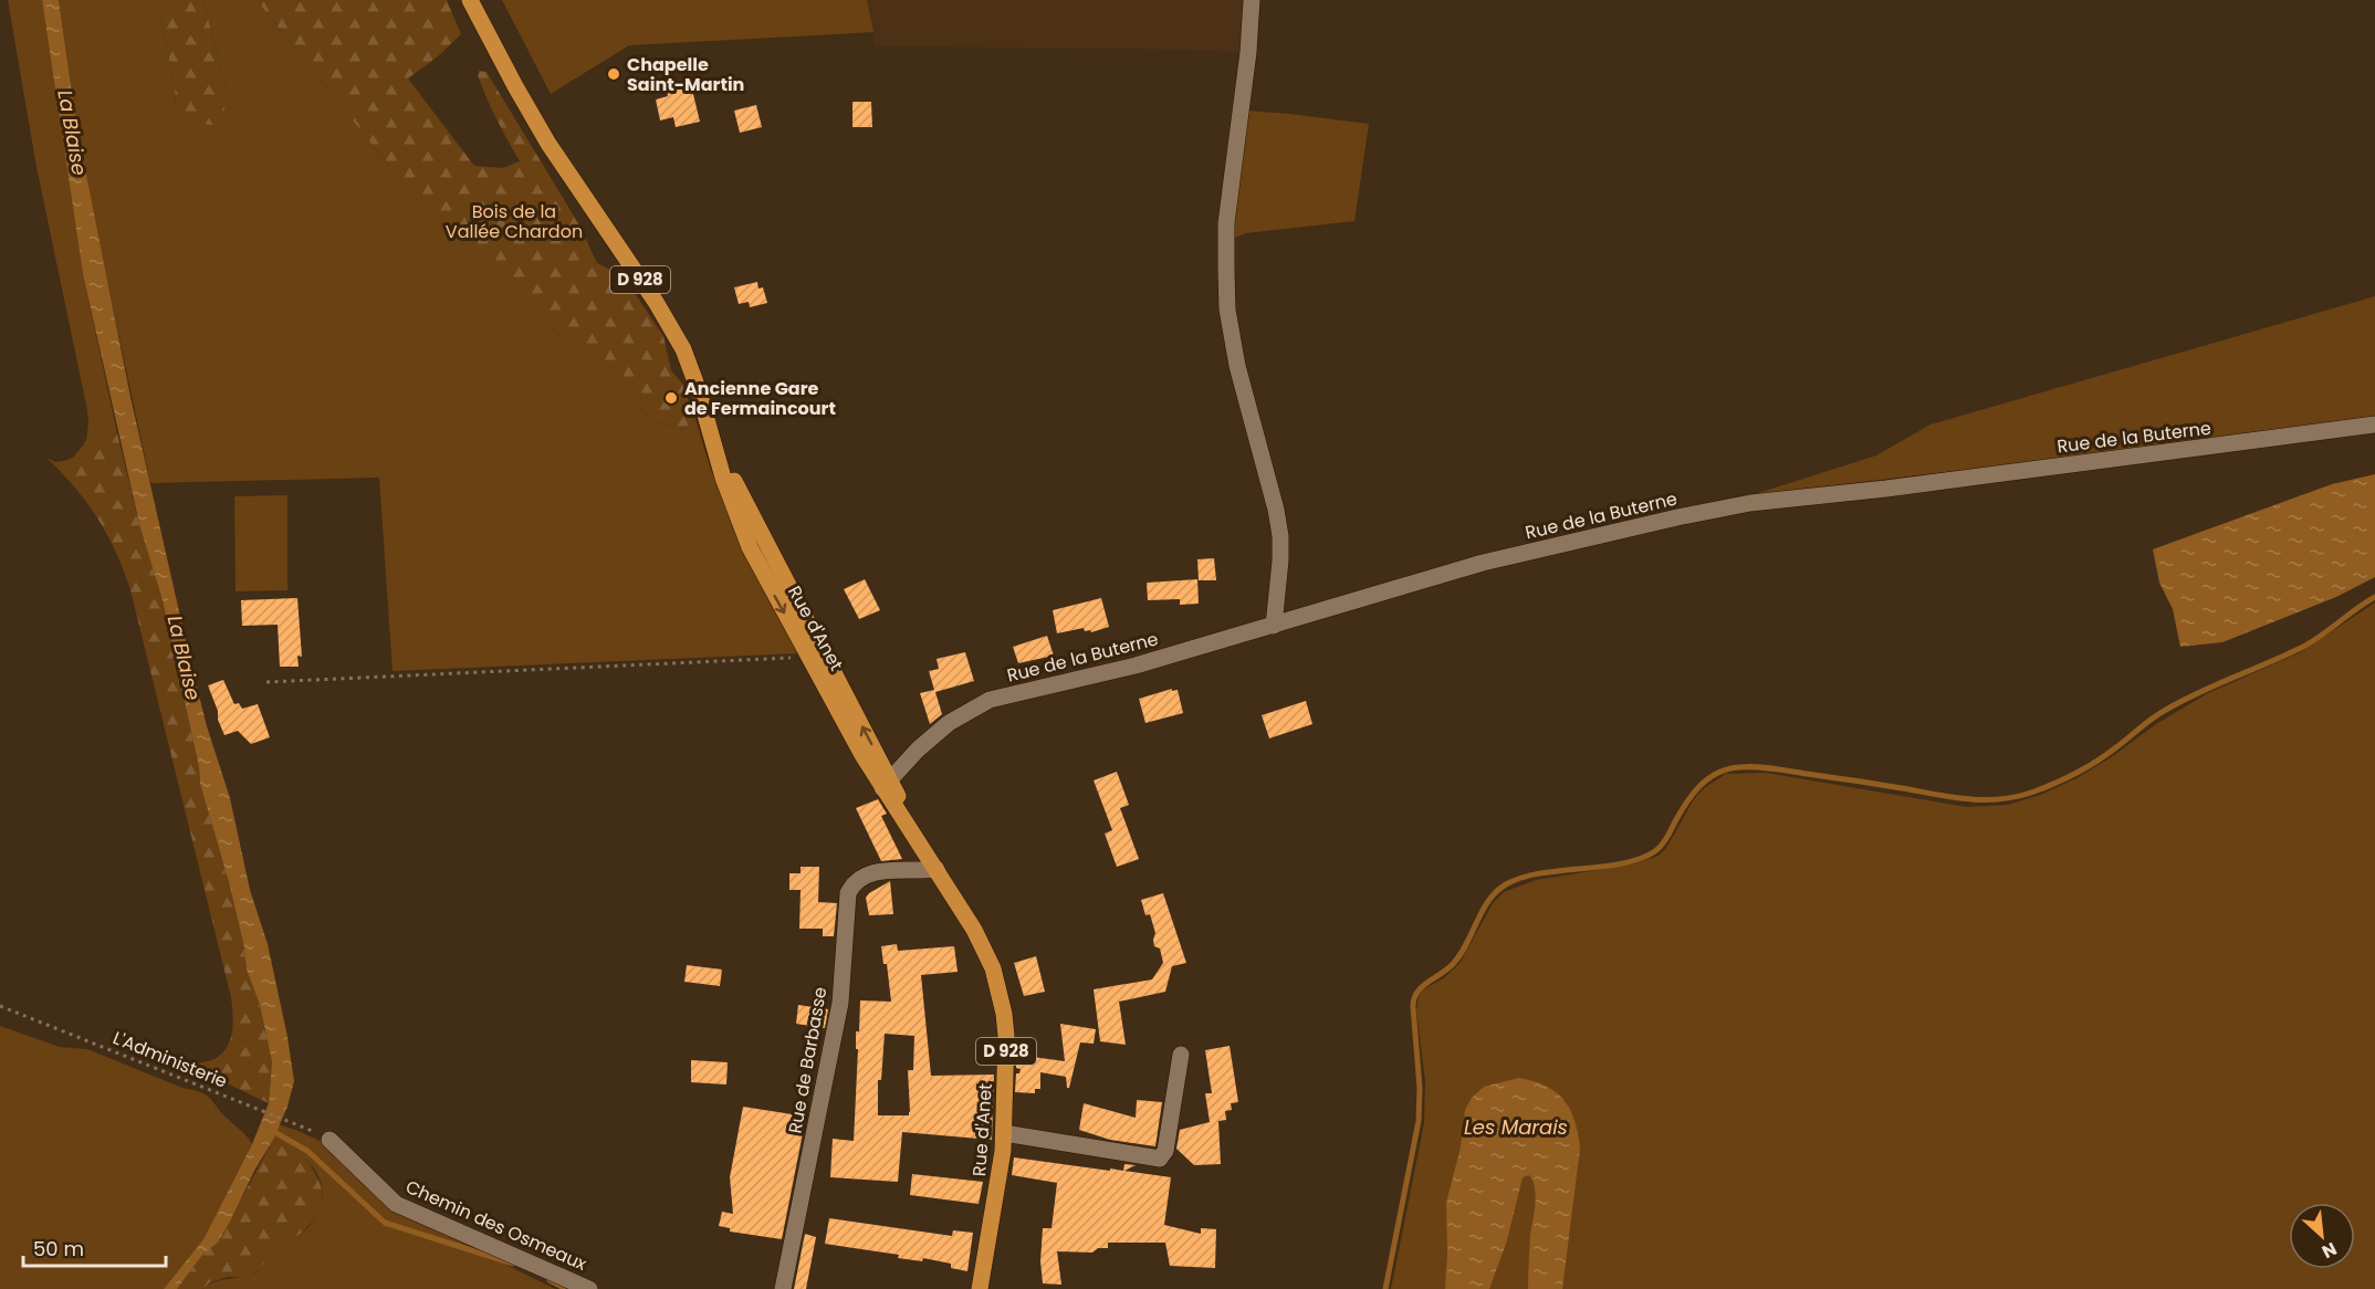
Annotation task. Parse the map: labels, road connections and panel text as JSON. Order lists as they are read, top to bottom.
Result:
{
  "streets": {
    "main road": ["D 928", "Rue d'Anet"],
    "street": ["Rue de la Buterne", "Rue de Barbasse", "Chemin des Osmeaux"],
    "path": ["L'Administerie"]
  },
  "crossings": [
    ["Rue de la Buterne", "Rue d'Anet"],
    ["Rue d'Anet", "Rue de Barbasse"],
    ["L'Administerie", "Chemin des Osmeaux"]
  ],
  "water": ["La Blaise", "Les Marais"],
  "parks": ["Bois de la Vallée Chardon"],
  "places": ["Chapelle Saint-Martin", "Ancienne Gare de Fermaincourt"],
  "scale_bar": "50 m",
  "north": "bottom right"
}
